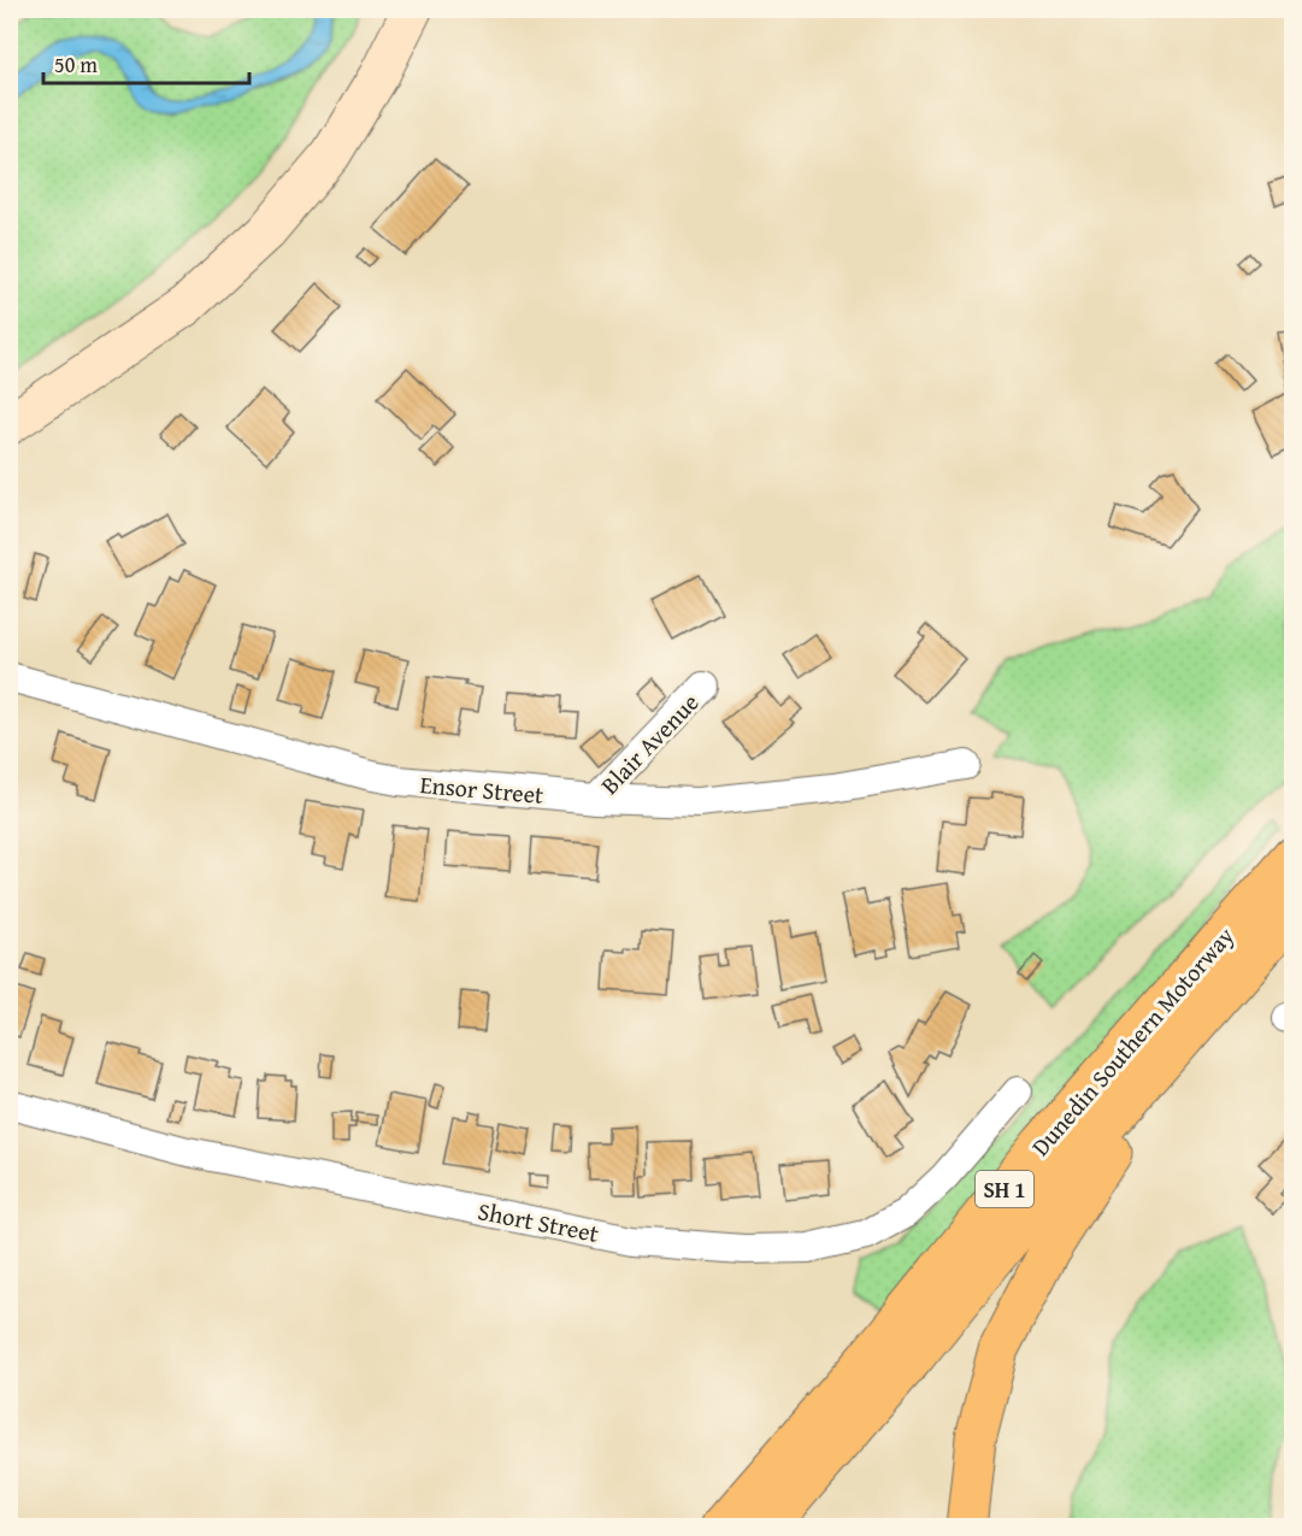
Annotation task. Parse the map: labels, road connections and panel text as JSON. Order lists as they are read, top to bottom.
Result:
{
  "streets": {
    "highway": ["Dunedin Southern Motorway", "SH 1"],
    "street": ["Blair Avenue", "Ensor Street", "Short Street"]
  },
  "crossings": [
    ["Blair Avenue", "Ensor Street"]
  ],
  "scale_bar": "50 m"
}
